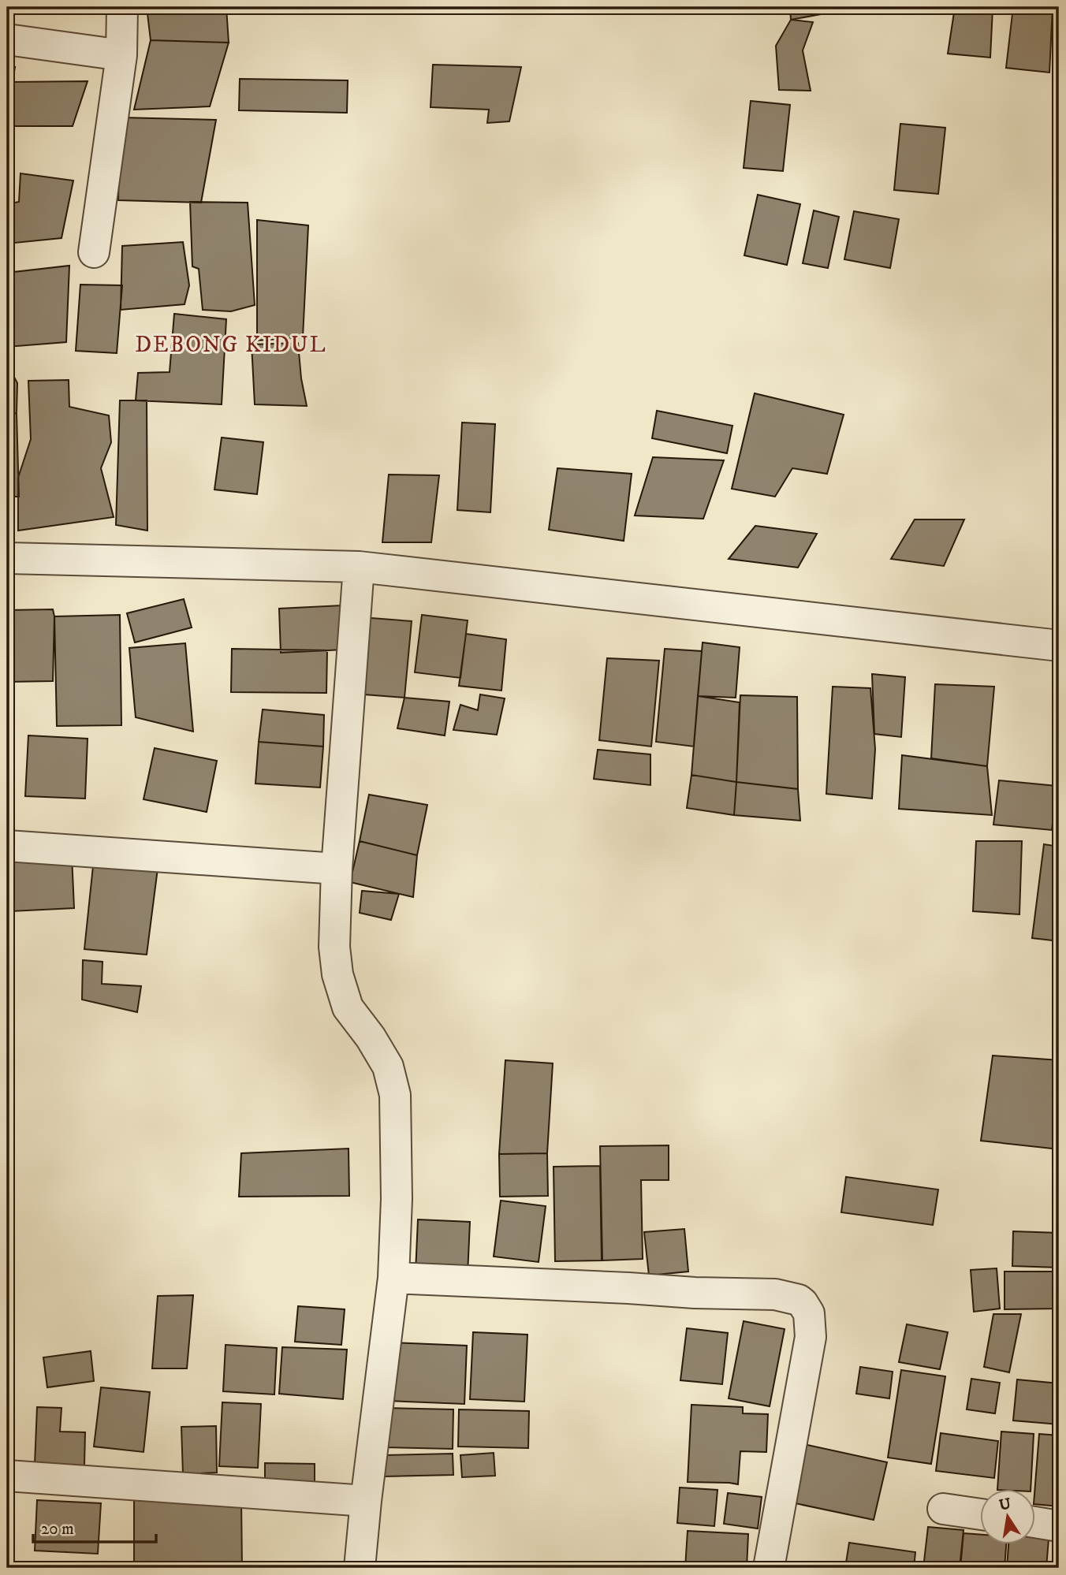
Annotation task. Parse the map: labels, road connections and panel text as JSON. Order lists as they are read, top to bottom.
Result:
{
  "districts": ["DEBONG KIDUL"],
  "scale_bar": "20 m",
  "north": "top"
}
